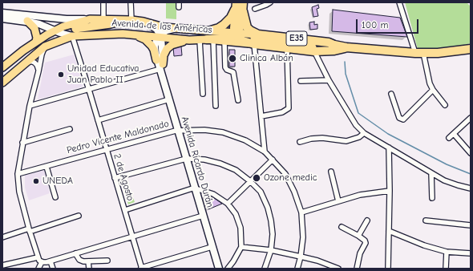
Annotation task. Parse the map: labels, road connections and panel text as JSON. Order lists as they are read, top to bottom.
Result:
{
  "streets": {
    "highway": ["Avenida de las Américas", "E35"],
    "street": ["Pedro Vicente Maldonado", "Avenida Ricardo Durán", "2 de Agosto"]
  },
  "crossings": [
    ["Avenida de las Américas", "E35"],
    ["Avenida de las Américas", "2 de Agosto"],
    ["Pedro Vicente Maldonado", "Avenida Ricardo Durán"],
    ["Pedro Vicente Maldonado", "2 de Agosto"]
  ],
  "places": [
    "Clinica Albán",
    "Unidad Educativa Juan Pablo II",
    "Ozone medic",
    "UNEDA"
  ],
  "scale_bar": "100 m"
}
